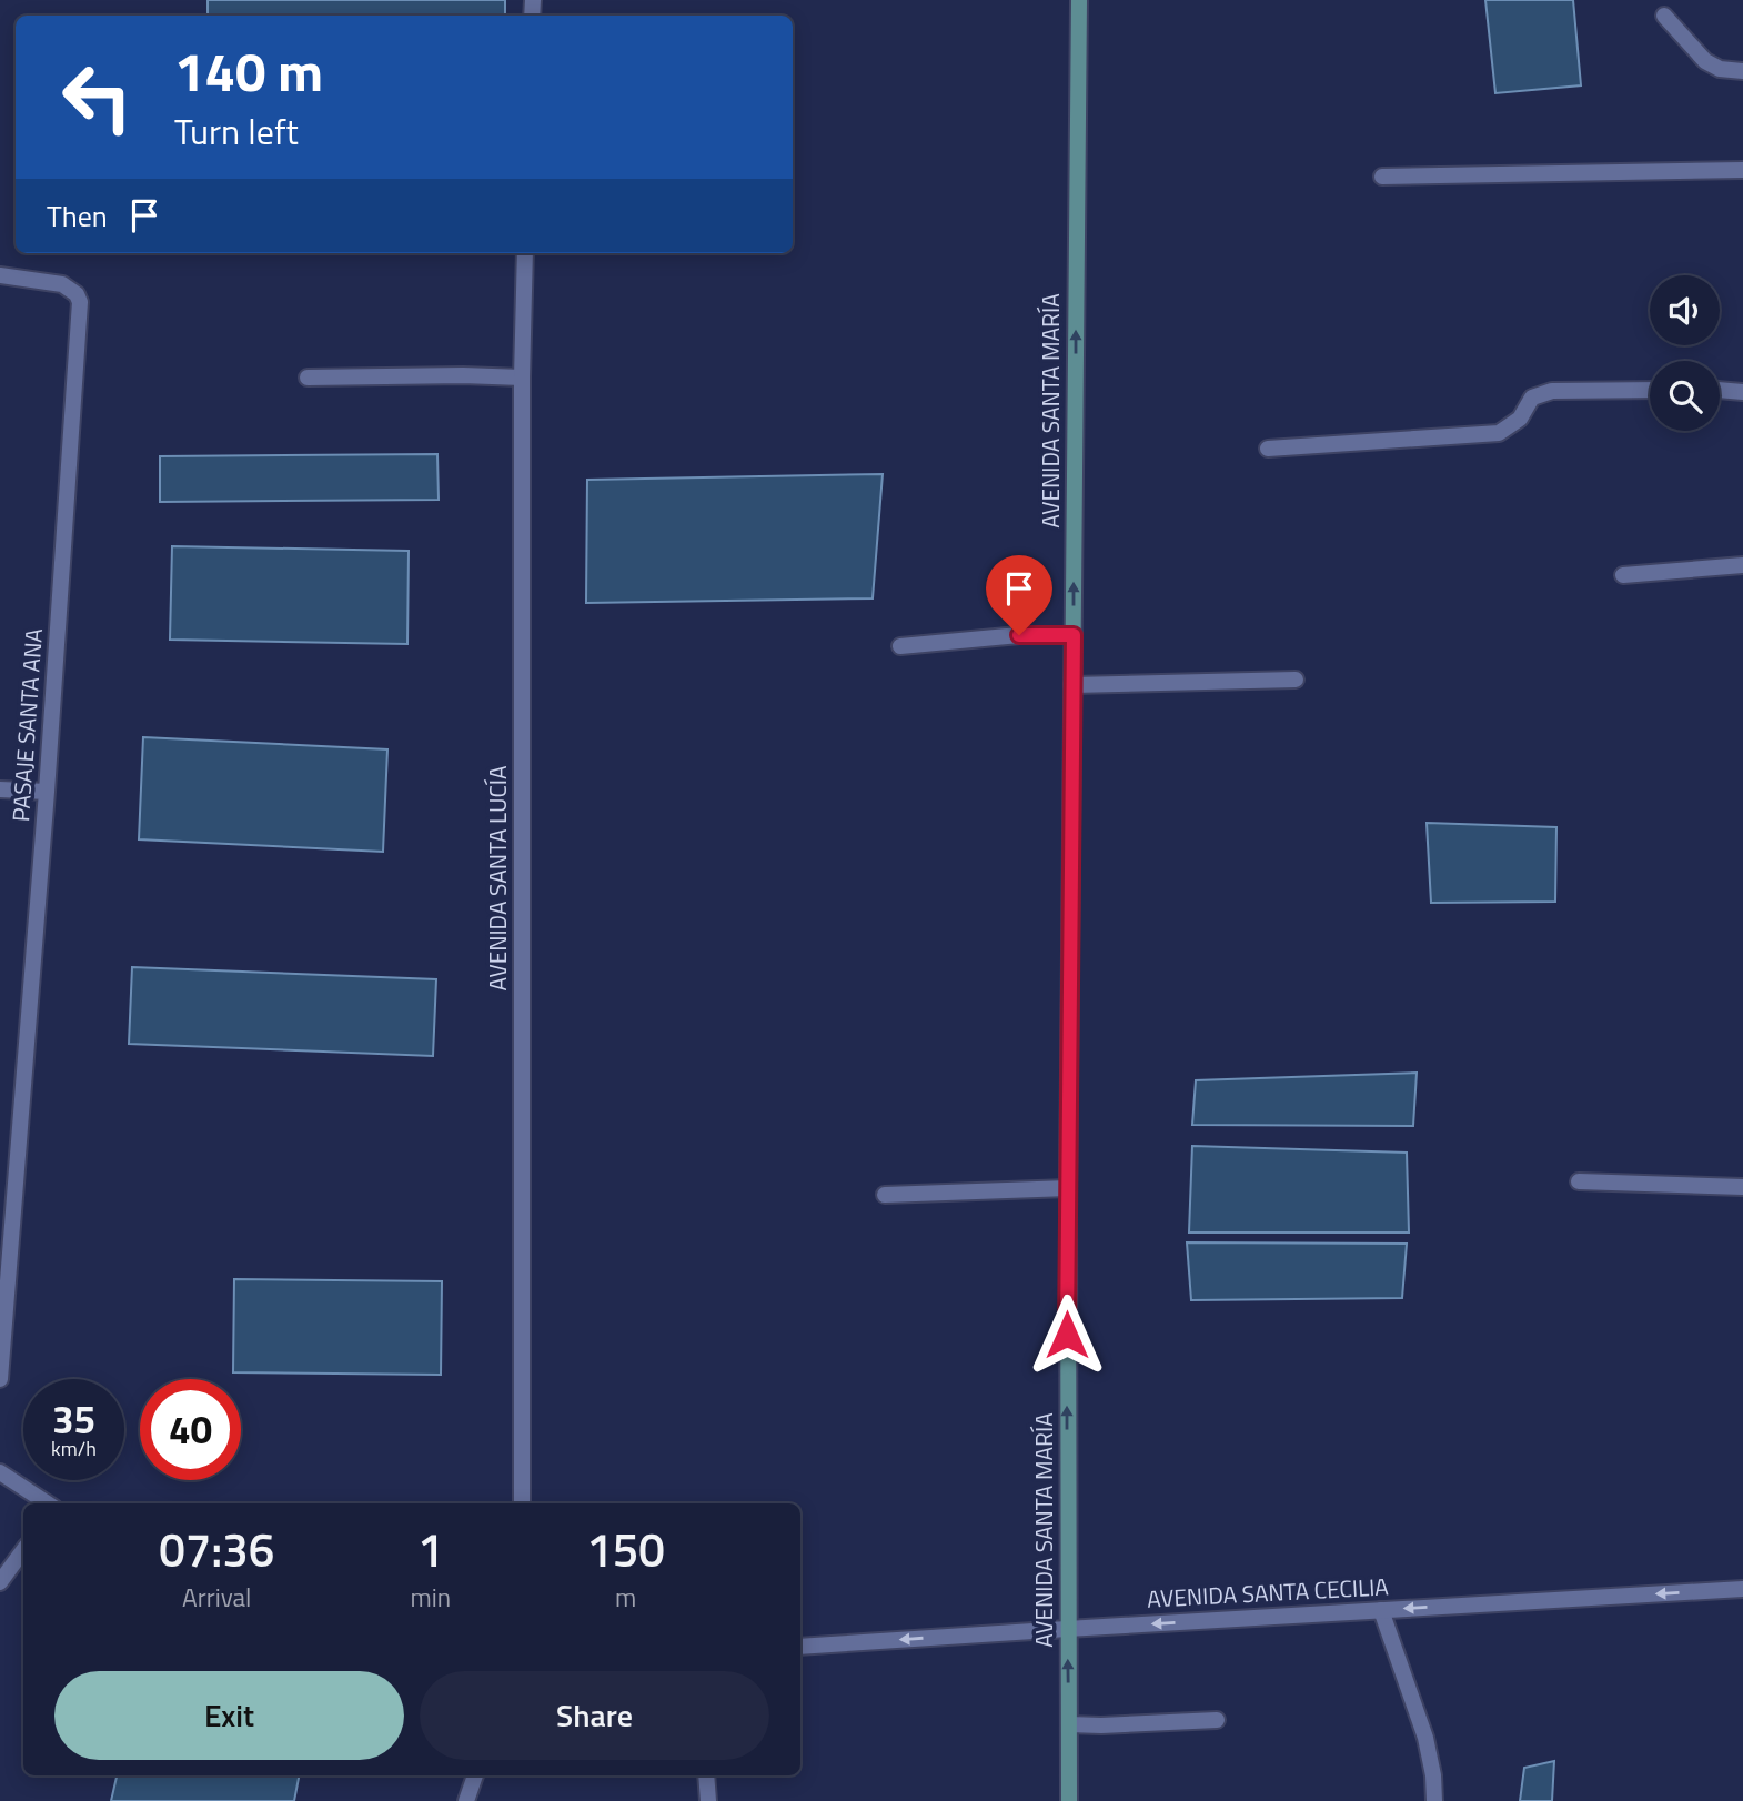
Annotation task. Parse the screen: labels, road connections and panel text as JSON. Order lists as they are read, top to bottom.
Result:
{
  "streets": {
    "street": [
      "AVENIDA SANTA MARÍA",
      "PASAJE SANTA ANA",
      "AVENIDA SANTA LUCÍA",
      "AVENIDA SANTA CECILIA"
    ]
  },
  "crossings": [
    ["AVENIDA SANTA MARÍA", "AVENIDA SANTA CECILIA"]
  ],
  "one_way": ["AVENIDA SANTA MARÍA", "AVENIDA SANTA CECILIA"],
  "page": {
    "turn": ["140 m", "Turn left"],
    "then": "Then",
    "speed": "35 km/h",
    "limit": "40",
    "eta": [
      "07:36",
      "Arrival",
      "1",
      "min",
      "150",
      "m"
    ],
    "buttons": ["Exit", "Share"]
  }
}
